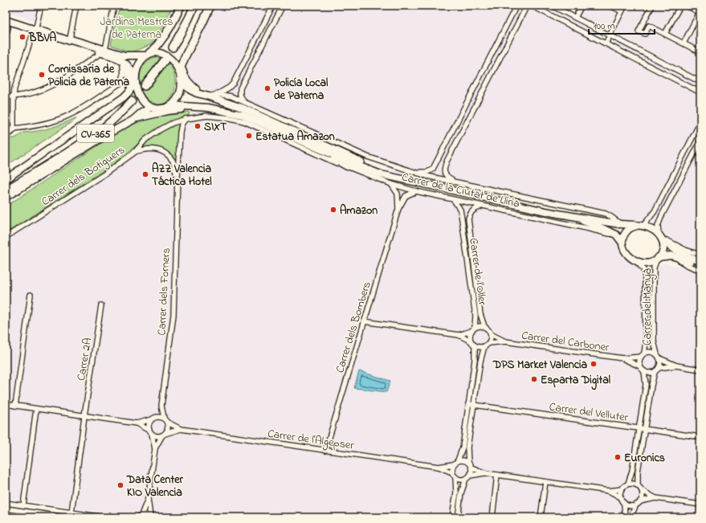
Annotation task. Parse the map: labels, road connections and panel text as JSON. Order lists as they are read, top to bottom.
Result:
{
  "streets": {
    "main road": ["CV-365"],
    "street": [
      "Carrer dels Botiguers",
      "Carrer de la Ciutat de Llíria",
      "Carrer de l'Oller",
      "Carrer dels Forners",
      "Carrer del Manyà",
      "Carrer dels Bombers",
      "Carrer del Carboner",
      "Carrer 2A",
      "Carrer del Velluter",
      "Carrer de l'Algepser"
    ]
  },
  "crossings": [
    ["Carrer dels Botiguers", "Carrer de la Ciutat de Llíria"],
    ["Carrer dels Botiguers", "Carrer dels Forners"],
    ["Carrer de la Ciutat de Llíria", "Carrer de l'Oller"],
    ["Carrer de la Ciutat de Llíria", "Carrer dels Forners"],
    ["Carrer de la Ciutat de Llíria", "Carrer del Manyà"],
    ["Carrer de la Ciutat de Llíria", "Carrer dels Bombers"],
    ["Carrer de l'Oller", "Carrer del Carboner"],
    ["Carrer del Manyà", "Carrer del Carboner"],
    ["Carrer dels Bombers", "Carrer de l'Algepser"]
  ],
  "parks": ["Jardins Mestres de Paterna"],
  "places": [
    "BBVA",
    "Comissaria de Policia de Paterna",
    "Policía Local de Paterna",
    "SIXT",
    "Estatua Amazon",
    "AZZ Valencia Táctica Hotel",
    "Amazon",
    "DPS Market Valencia",
    "Esparta Digital",
    "Euronics",
    "Data Center KIO Valencia"
  ],
  "scale_bar": "100 m"
}
